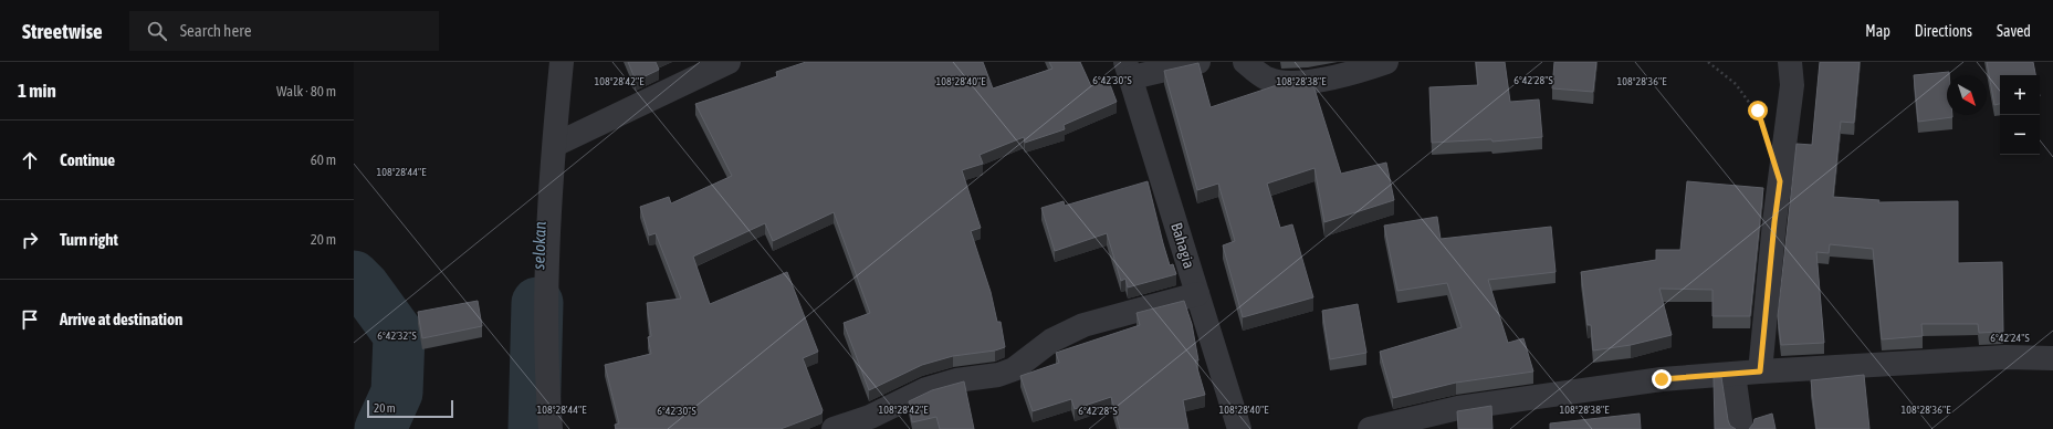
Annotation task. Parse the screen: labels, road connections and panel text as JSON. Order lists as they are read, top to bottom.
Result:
{
  "streets": {
    "street": ["Bahagia"]
  },
  "water": ["selokan"],
  "scale_bar": "20 m",
  "north": "bottom right",
  "page": {
    "header": "Streetwise",
    "search": "Search here",
    "nav": ["Map", "Directions", "Saved"],
    "heading": ["1 min", "Walk · 80 m"],
    "map_buttons": ["+", "−"],
    "list": [
      ["Continue", "60 m"],
      ["Turn right", "20 m"],
      "Arrive at destination"
    ],
    "scale": "20 m"
  },
  "coordinates": [
    "6°42'30\"S",
    "6°42'28\"S",
    "108°28'42\"E",
    "108°28'38\"E",
    "108°28'40\"E",
    "108°28'36\"E",
    "108°28'44\"E",
    "6°42'32\"S",
    "6°42'24\"S"
  ]
}
